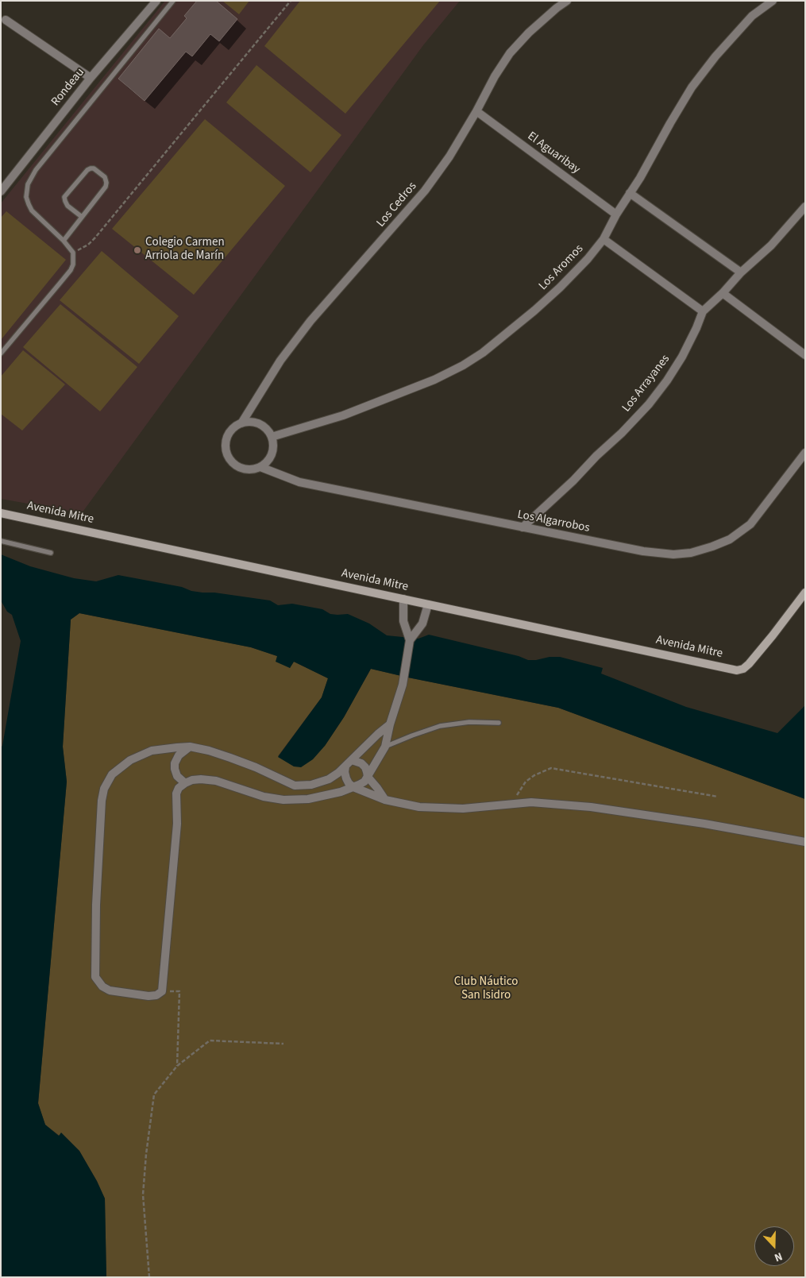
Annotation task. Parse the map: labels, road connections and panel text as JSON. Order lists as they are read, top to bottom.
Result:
{
  "streets": {
    "street": [
      "Rondeau",
      "El Aguaribay",
      "Los Cedros",
      "Los Aromos",
      "Los Arrayanes",
      "Avenida Mitre",
      "Los Algarrobos"
    ]
  },
  "crossings": [
    ["El Aguaribay", "Los Cedros"],
    ["El Aguaribay", "Los Aromos"],
    ["Los Cedros", "Los Aromos"],
    ["Los Cedros", "Los Algarrobos"],
    ["Los Aromos", "Los Algarrobos"],
    ["Los Arrayanes", "Los Algarrobos"]
  ],
  "parks": ["Club Náutico San Isidro"],
  "places": ["Colegio Carmen Arriola de Marín"],
  "north": "bottom"
}
